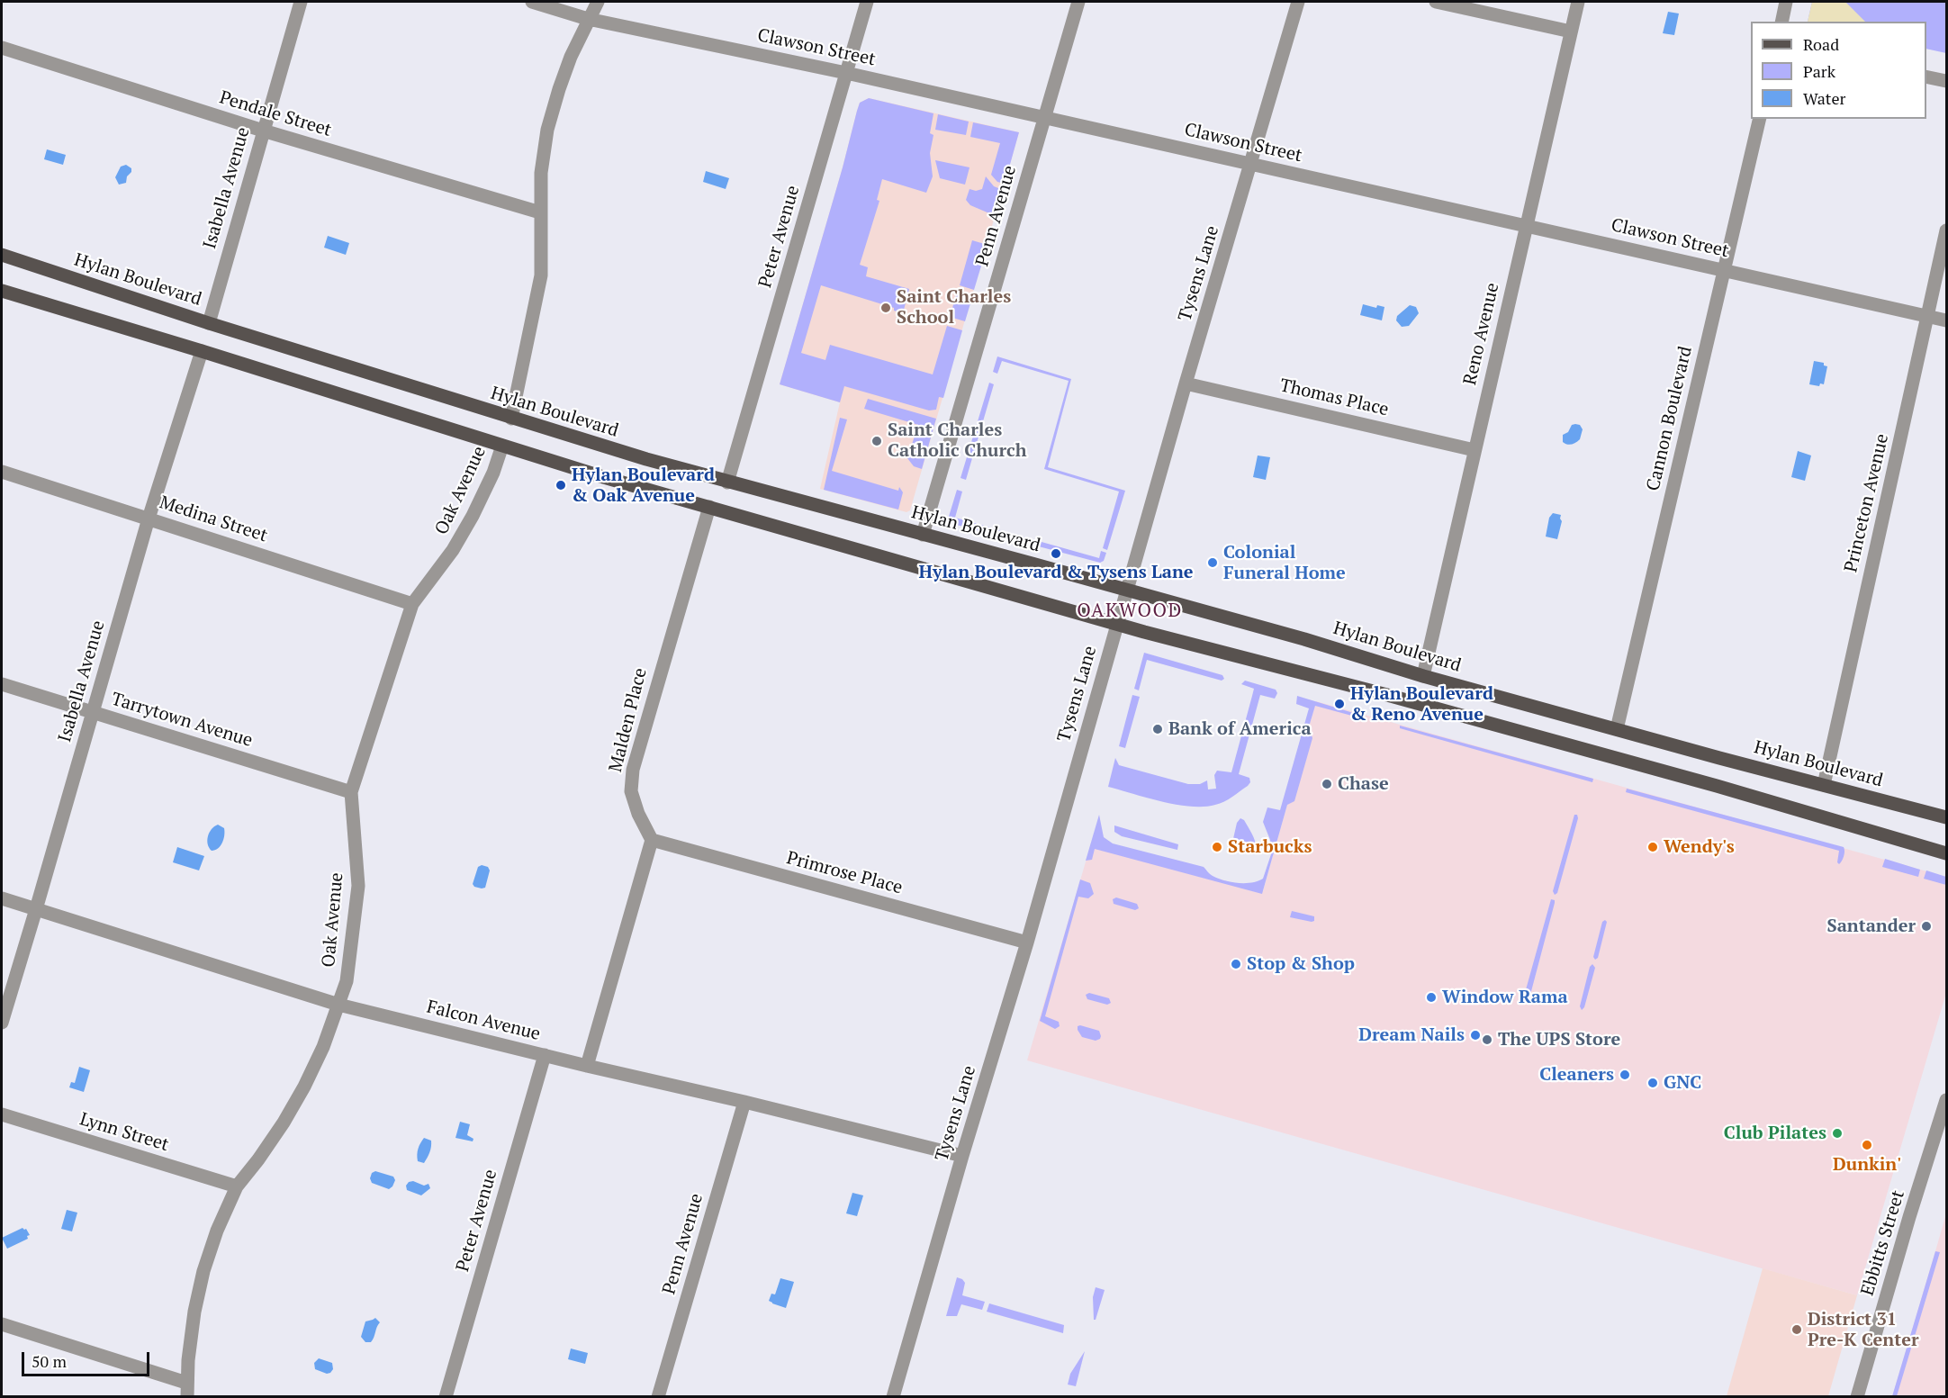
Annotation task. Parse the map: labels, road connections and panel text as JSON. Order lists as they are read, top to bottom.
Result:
{
  "streets": {
    "main road": ["Hylan Boulevard"],
    "street": [
      "Clawson Street",
      "Pendale Street",
      "Isabella Avenue",
      "Penn Avenue",
      "Peter Avenue",
      "Tysens Lane",
      "Reno Avenue",
      "Thomas Place",
      "Cannon Boulevard",
      "Oak Avenue",
      "Princeton Avenue",
      "Medina Street",
      "Tarrytown Avenue",
      "Malden Place",
      "Primrose Place",
      "Falcon Avenue",
      "Lynn Street",
      "Ebbitts Street"
    ]
  },
  "crossings": [
    ["Clawson Street", "Penn Avenue"],
    ["Clawson Street", "Peter Avenue"],
    ["Clawson Street", "Tysens Lane"],
    ["Clawson Street", "Reno Avenue"],
    ["Clawson Street", "Cannon Boulevard"],
    ["Clawson Street", "Princeton Avenue"],
    ["Pendale Street", "Isabella Avenue"],
    ["Isabella Avenue", "Hylan Boulevard"],
    ["Isabella Avenue", "Medina Street"],
    ["Isabella Avenue", "Tarrytown Avenue"],
    ["Isabella Avenue", "Falcon Avenue"],
    ["Penn Avenue", "Hylan Boulevard"],
    ["Penn Avenue", "Falcon Avenue"],
    ["Peter Avenue", "Hylan Boulevard"],
    ["Peter Avenue", "Falcon Avenue"],
    ["Tysens Lane", "Hylan Boulevard"],
    ["Tysens Lane", "Thomas Place"],
    ["Tysens Lane", "Primrose Place"],
    ["Tysens Lane", "Falcon Avenue"],
    ["Hylan Boulevard", "Reno Avenue"],
    ["Hylan Boulevard", "Cannon Boulevard"],
    ["Hylan Boulevard", "Princeton Avenue"],
    ["Reno Avenue", "Thomas Place"],
    ["Oak Avenue", "Medina Street"],
    ["Oak Avenue", "Tarrytown Avenue"],
    ["Oak Avenue", "Falcon Avenue"],
    ["Oak Avenue", "Lynn Street"],
    ["Malden Place", "Primrose Place"]
  ],
  "districts": ["OAKWOOD"],
  "places": [
    "Saint Charles School",
    "Saint Charles Catholic Church",
    "Hylan Boulevard & Oak Avenue",
    "Hylan Boulevard & Tysens Lane",
    "Colonial Funeral Home",
    "Hylan Boulevard & Reno Avenue",
    "Bank of America",
    "Chase",
    "Starbucks",
    "Wendy's",
    "Santander",
    "Stop & Shop",
    "Window Rama",
    "Dream Nails",
    "The UPS Store",
    "Cleaners",
    "GNC",
    "Club Pilates",
    "Dunkin'",
    "District 31 Pre-K Center"
  ],
  "legend": ["Road", "Park", "Water"],
  "scale_bar": "50 m"
}
